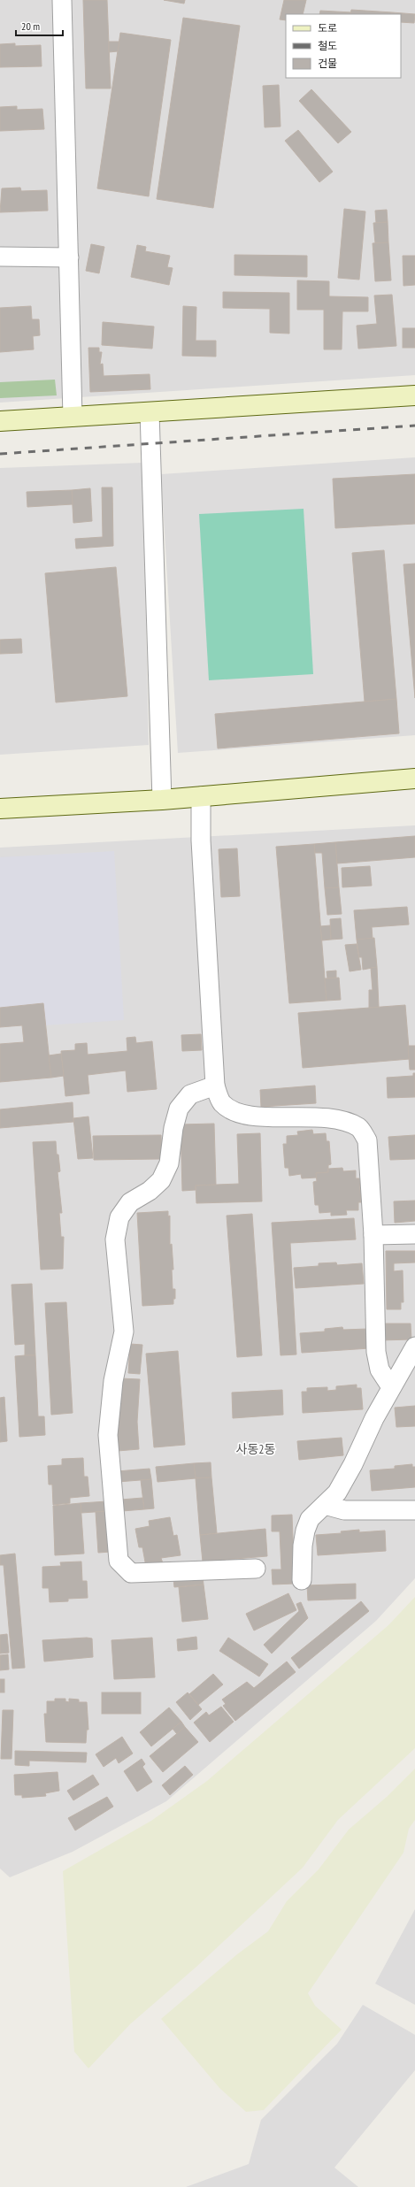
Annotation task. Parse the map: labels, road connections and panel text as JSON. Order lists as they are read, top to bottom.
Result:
{
  "districts": ["사동2동"],
  "legend": ["도로", "철도", "건물"],
  "scale_bar": "20 m"
}
